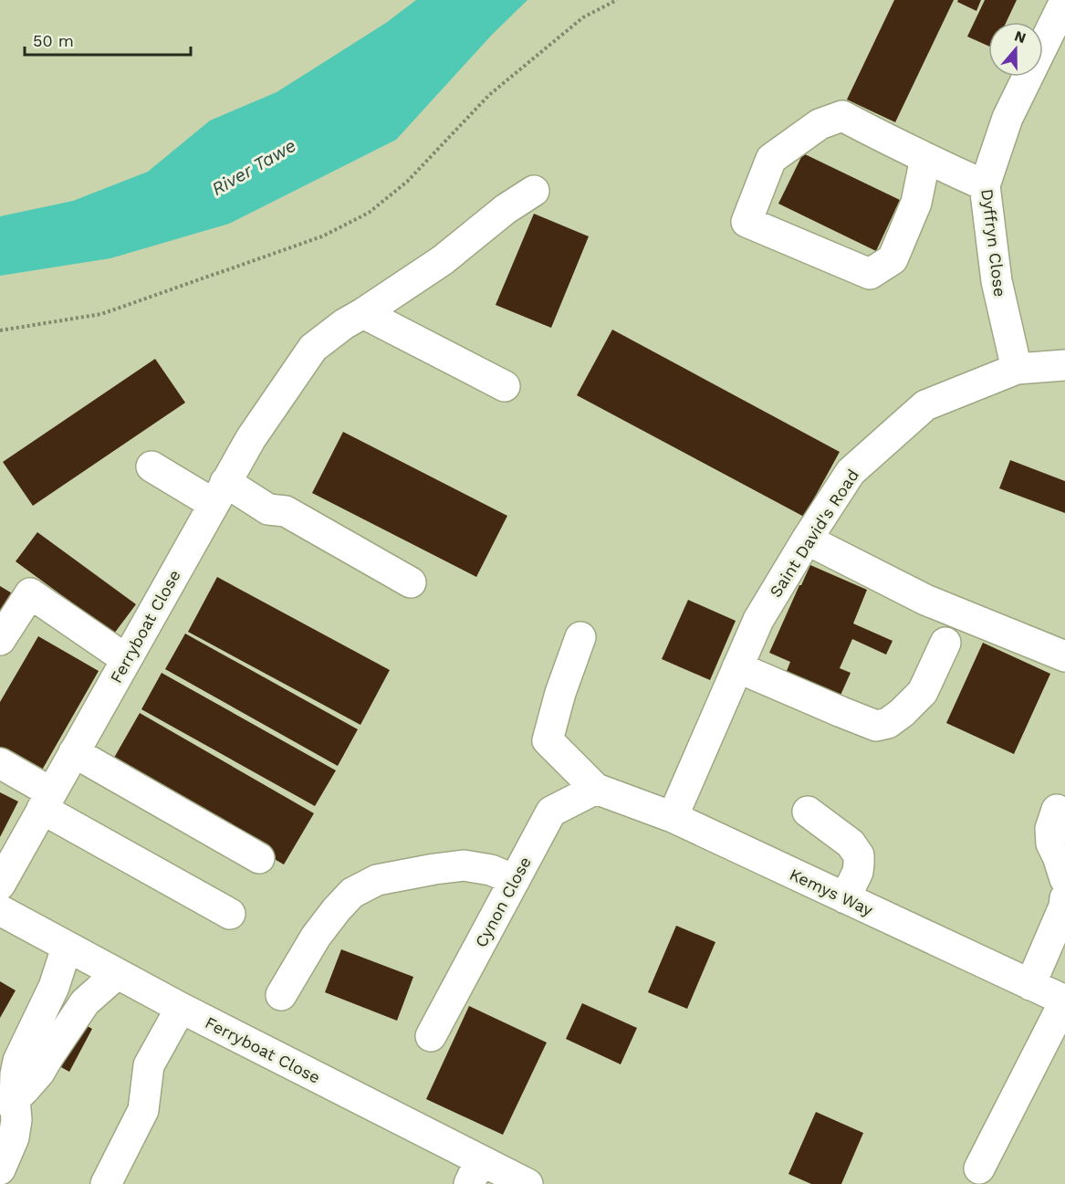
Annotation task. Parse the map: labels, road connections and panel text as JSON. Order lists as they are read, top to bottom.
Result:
{
  "streets": {
    "street": [
      "Dyffryn Close",
      "Saint David's Road",
      "Ferryboat Close",
      "Kemys Way",
      "Cynon Close"
    ]
  },
  "crossings": [
    ["Dyffryn Close", "Saint David's Road"],
    ["Saint David's Road", "Kemys Way"],
    ["Kemys Way", "Cynon Close"]
  ],
  "water": ["River Tawe"],
  "scale_bar": "50 m",
  "north": "top"
}
